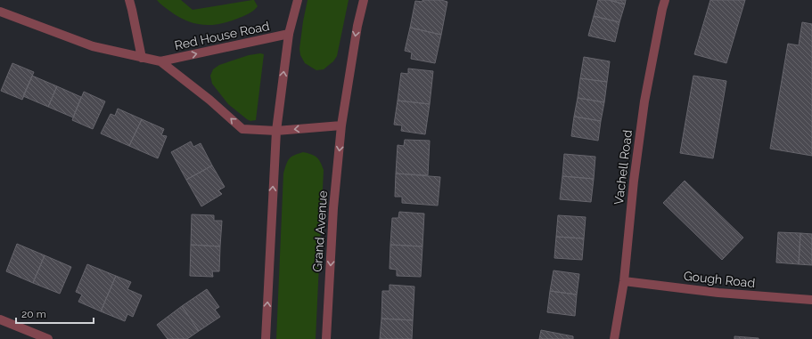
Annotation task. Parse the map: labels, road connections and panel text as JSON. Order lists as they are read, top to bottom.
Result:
{
  "streets": {
    "street": [
      "Red House Road",
      "Vachell Road",
      "Grand Avenue",
      "Gough Road"
    ]
  },
  "crossings": [
    ["Vachell Road", "Gough Road"]
  ],
  "scale_bar": "20 m"
}
